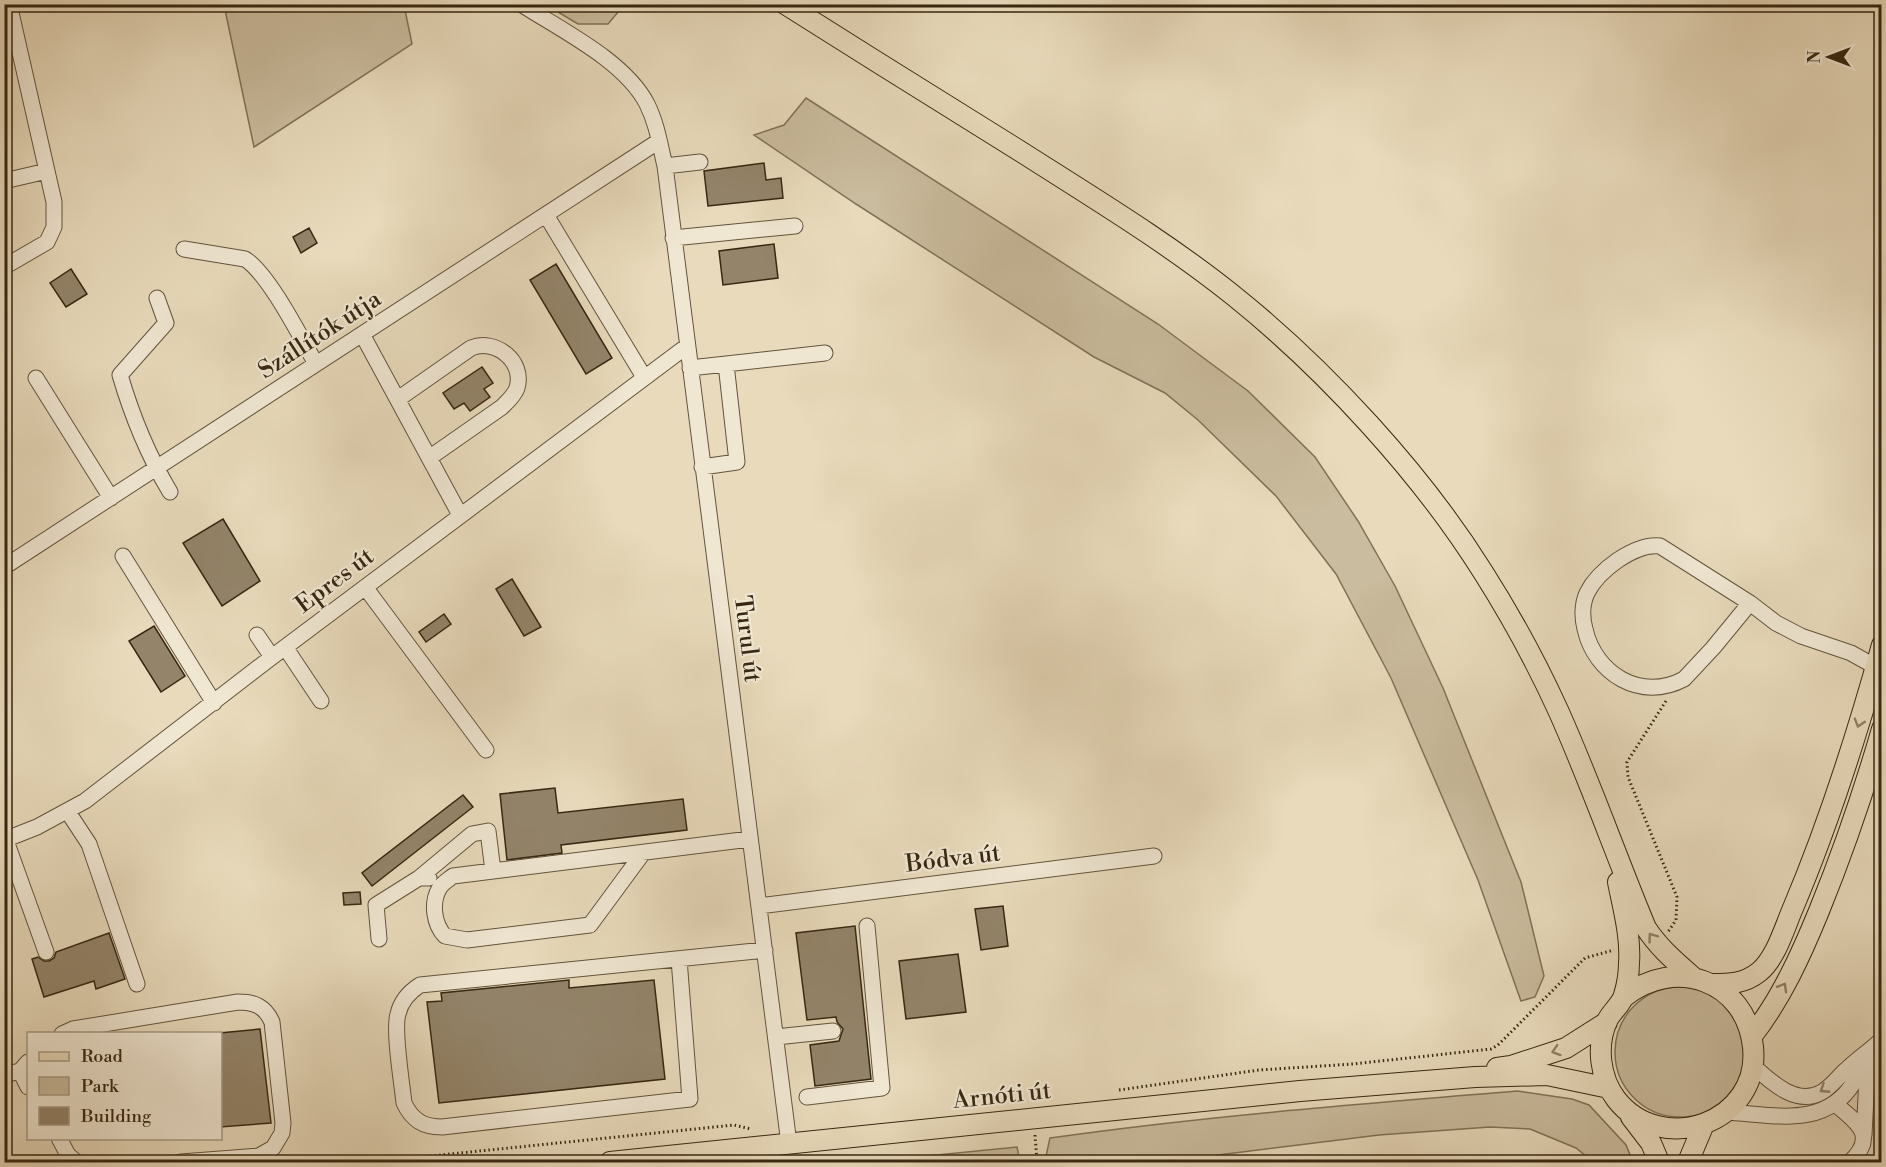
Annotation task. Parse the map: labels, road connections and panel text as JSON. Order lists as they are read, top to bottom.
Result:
{
  "streets": {
    "main road": ["Arnóti út"],
    "street": [
      "Szállítók útja",
      "Epres út",
      "Turul út",
      "Bódva út"
    ]
  },
  "crossings": [
    ["Szállítók útja", "Turul út"],
    ["Epres út", "Turul út"],
    ["Turul út", "Bódva út"],
    ["Turul út", "Arnóti út"]
  ],
  "legend": ["Road", "Park", "Building"],
  "north": "left"
}
